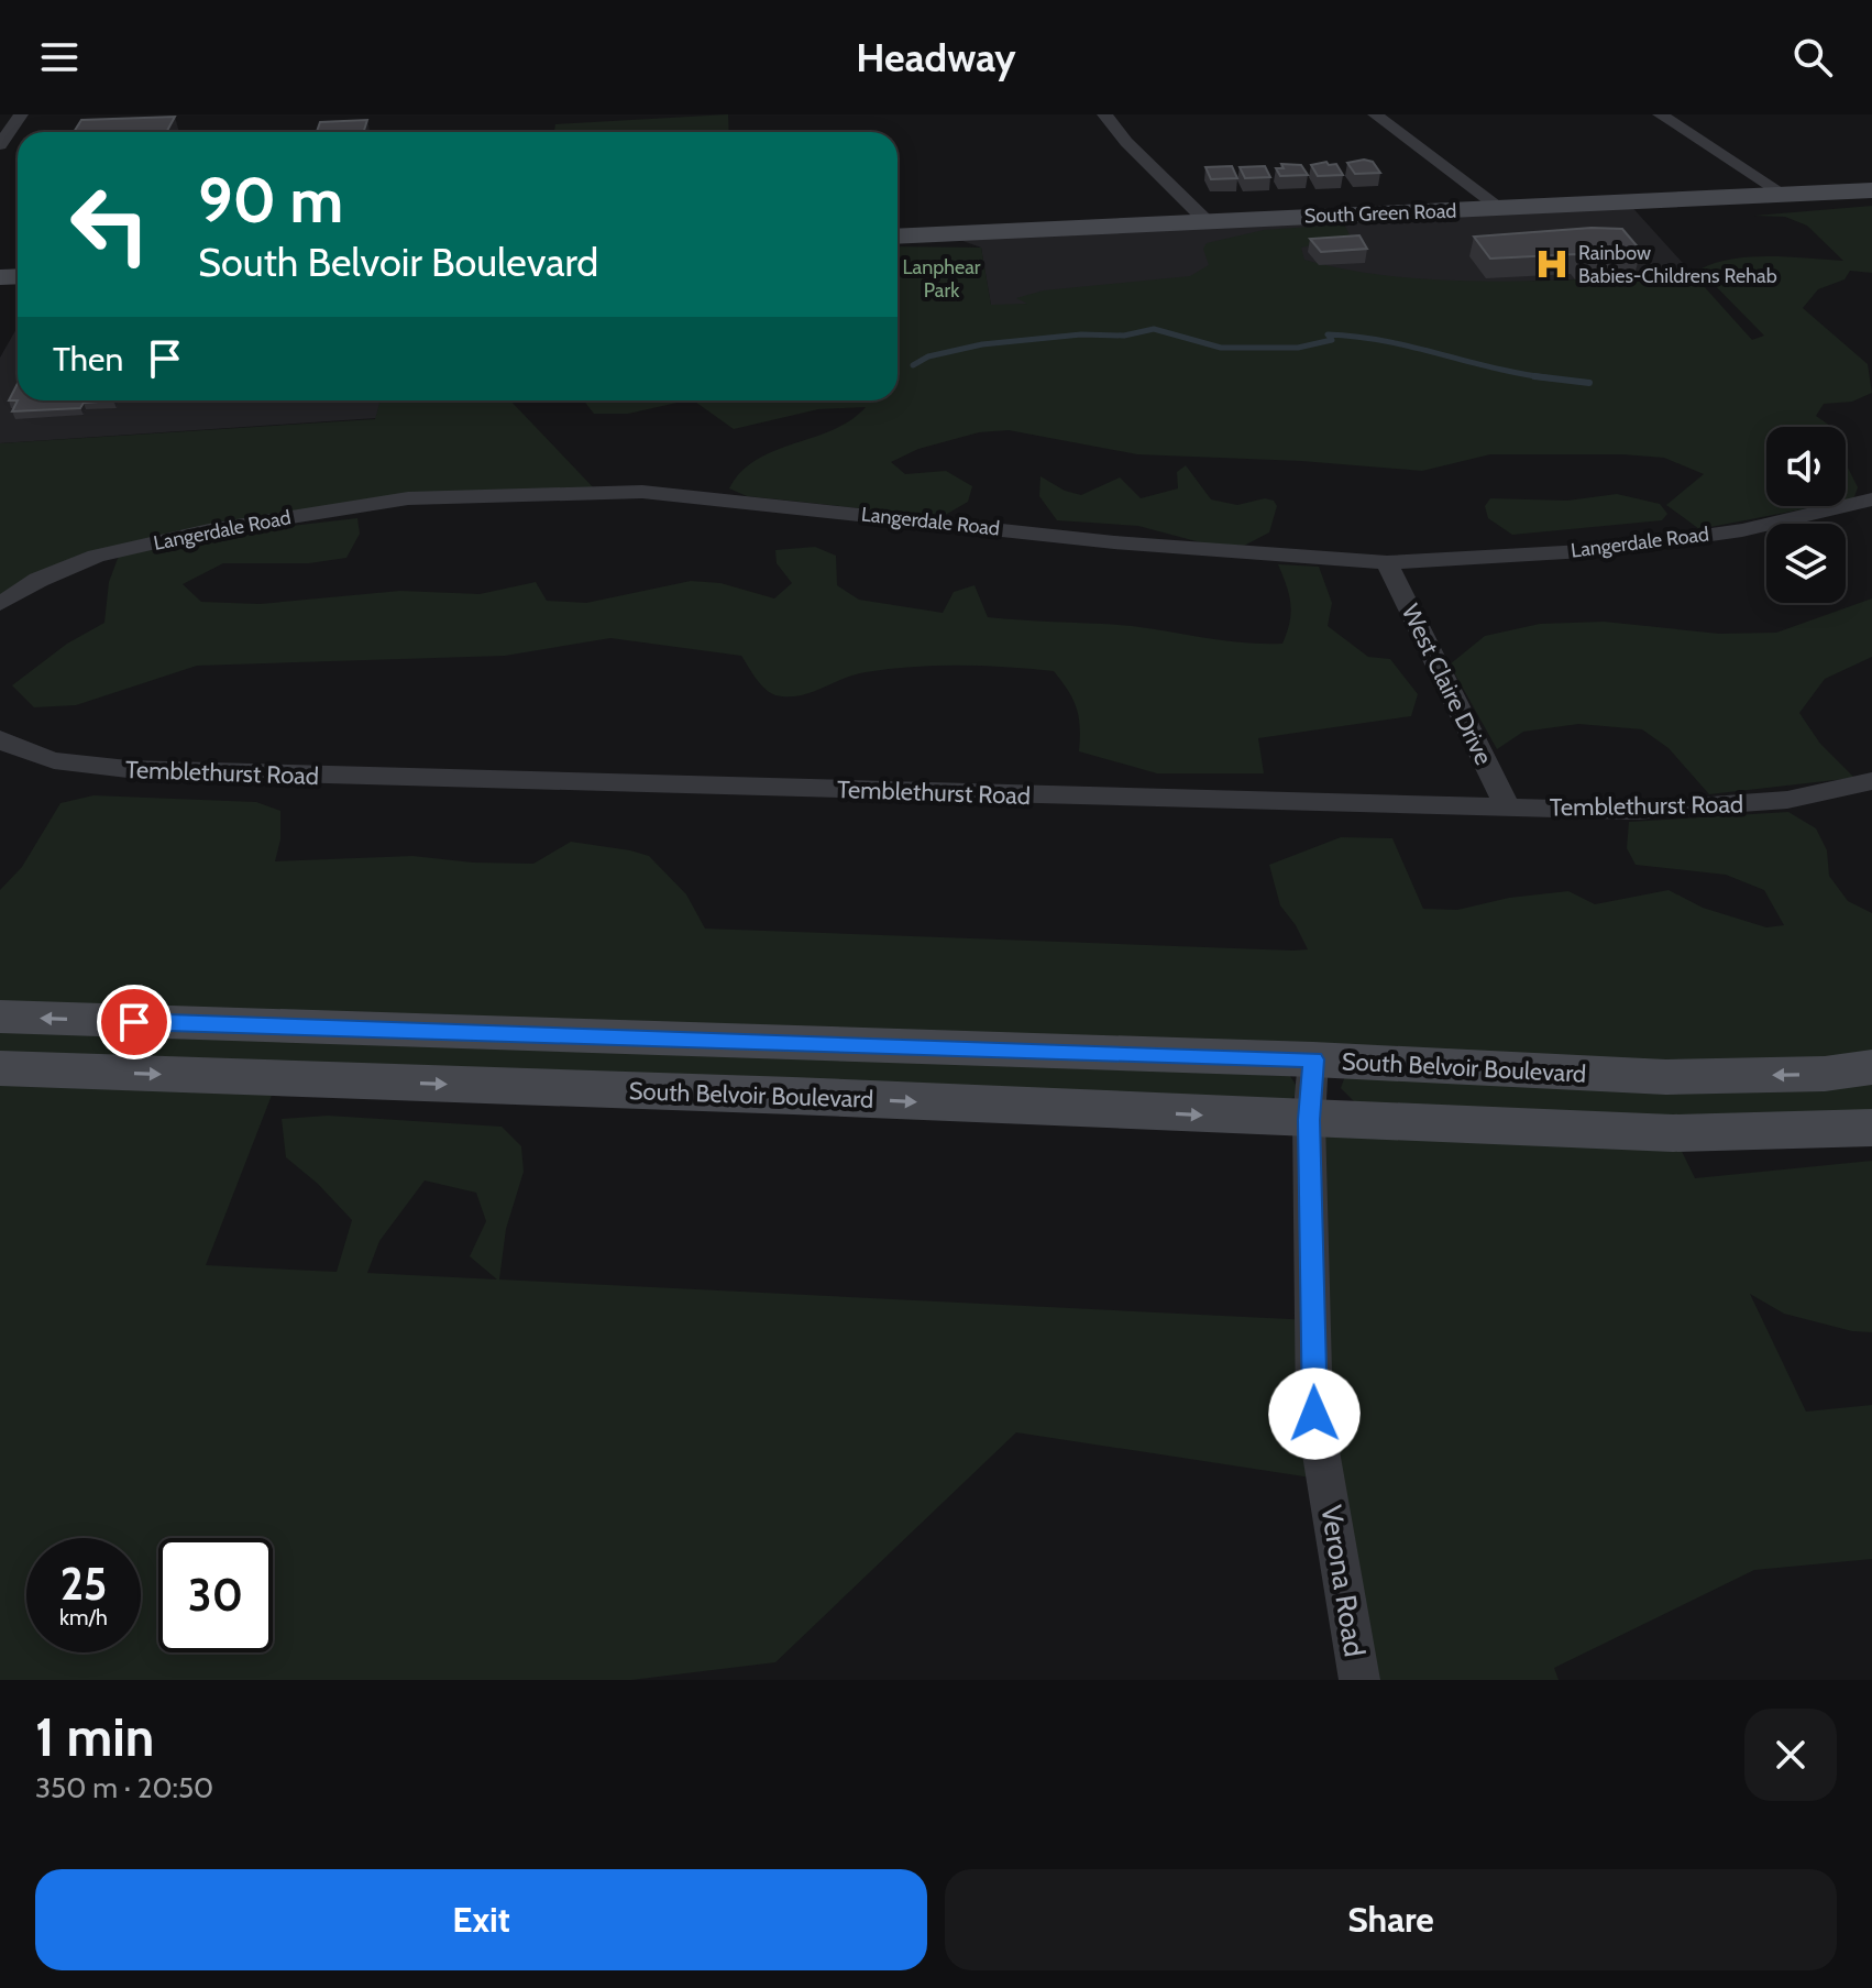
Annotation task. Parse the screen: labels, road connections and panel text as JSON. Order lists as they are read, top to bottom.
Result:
{
  "streets": {
    "street": [
      "South Green Road",
      "Langerdale Road",
      "West Claire Drive",
      "Temblethurst Road",
      "South Belvoir Boulevard",
      "Verona Road"
    ]
  },
  "crossings": [
    ["Langerdale Road", "West Claire Drive"],
    ["West Claire Drive", "Temblethurst Road"],
    ["South Belvoir Boulevard", "Verona Road"]
  ],
  "parks": ["Lanphear Park"],
  "places": {
    "hospital": ["Rainbow Babies-Childrens Rehab"]
  },
  "page": {
    "header": "Headway",
    "turn": ["90 m", "South Belvoir Boulevard"],
    "then": "Then",
    "speed": "25 km/h",
    "limit": "30",
    "heading": ["1 min", "350 m · 20:50"],
    "buttons": ["Exit", "Share"]
  }
}
